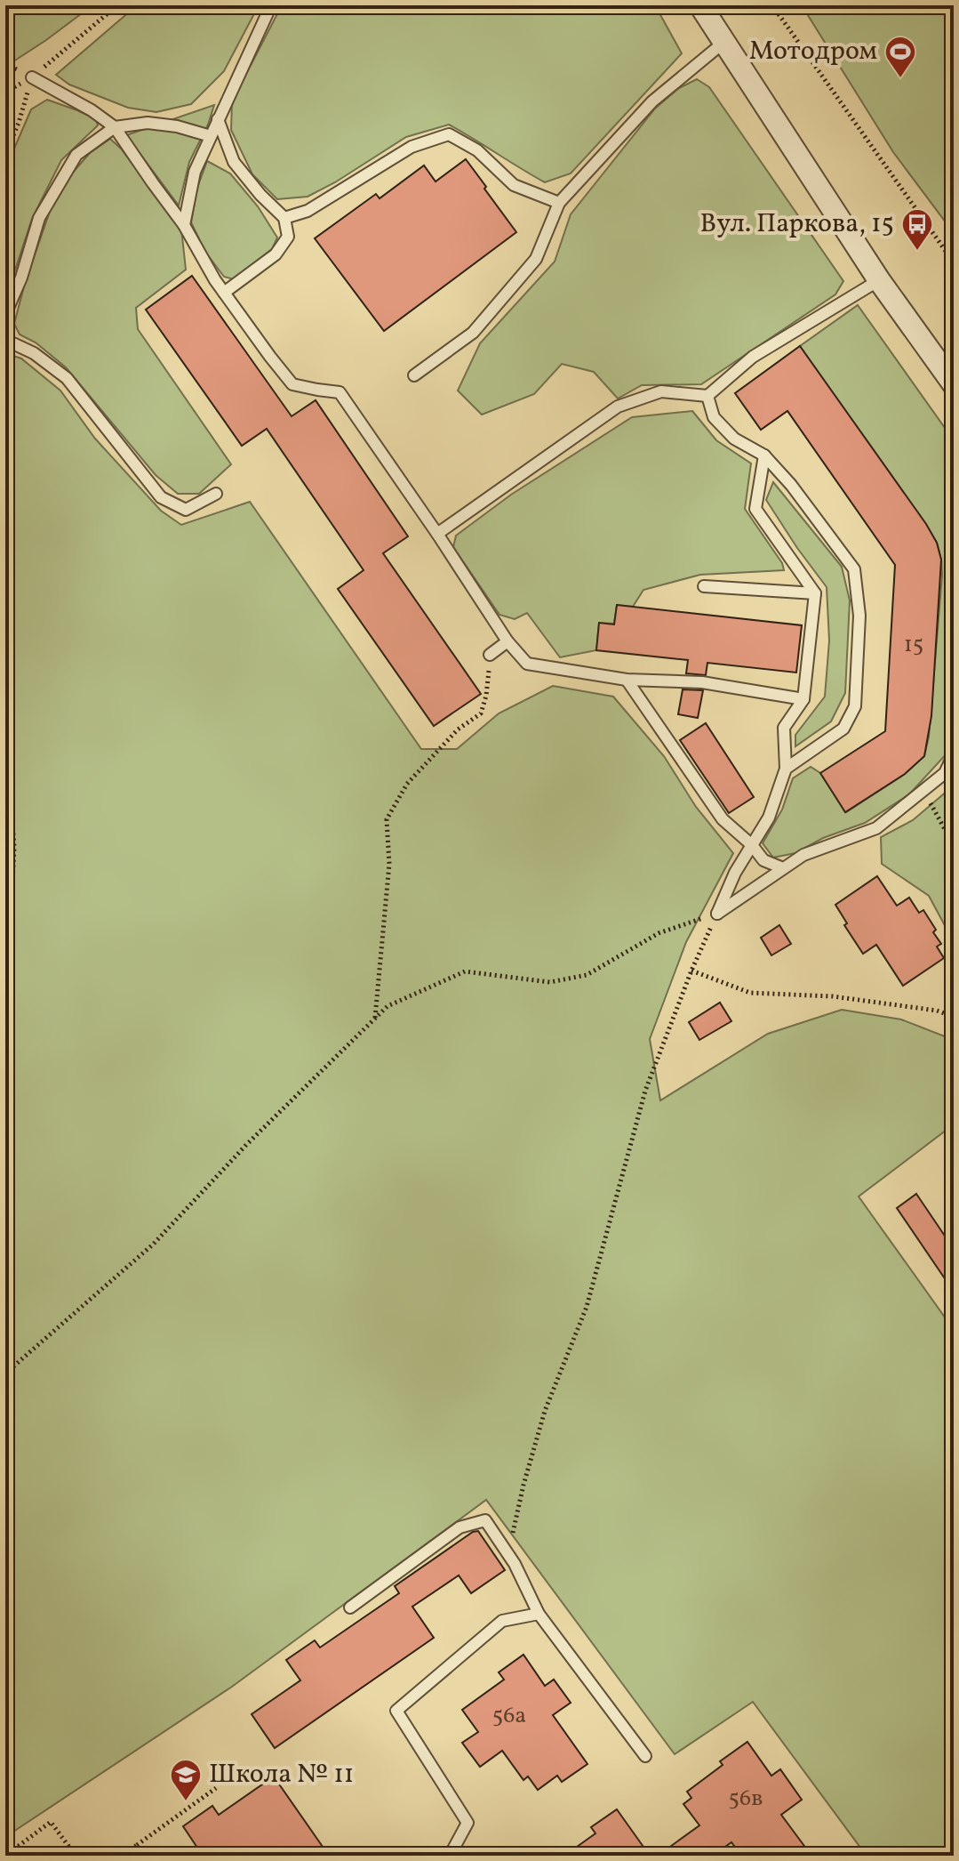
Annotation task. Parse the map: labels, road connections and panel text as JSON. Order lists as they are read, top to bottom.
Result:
{
  "places": {
    "sports": ["Мотодром"],
    "bus stop": ["Вул. Паркова, 15"],
    "school or university": ["Школа № 11"]
  },
  "house_numbers": ["15", "56а", "56в"]
}
